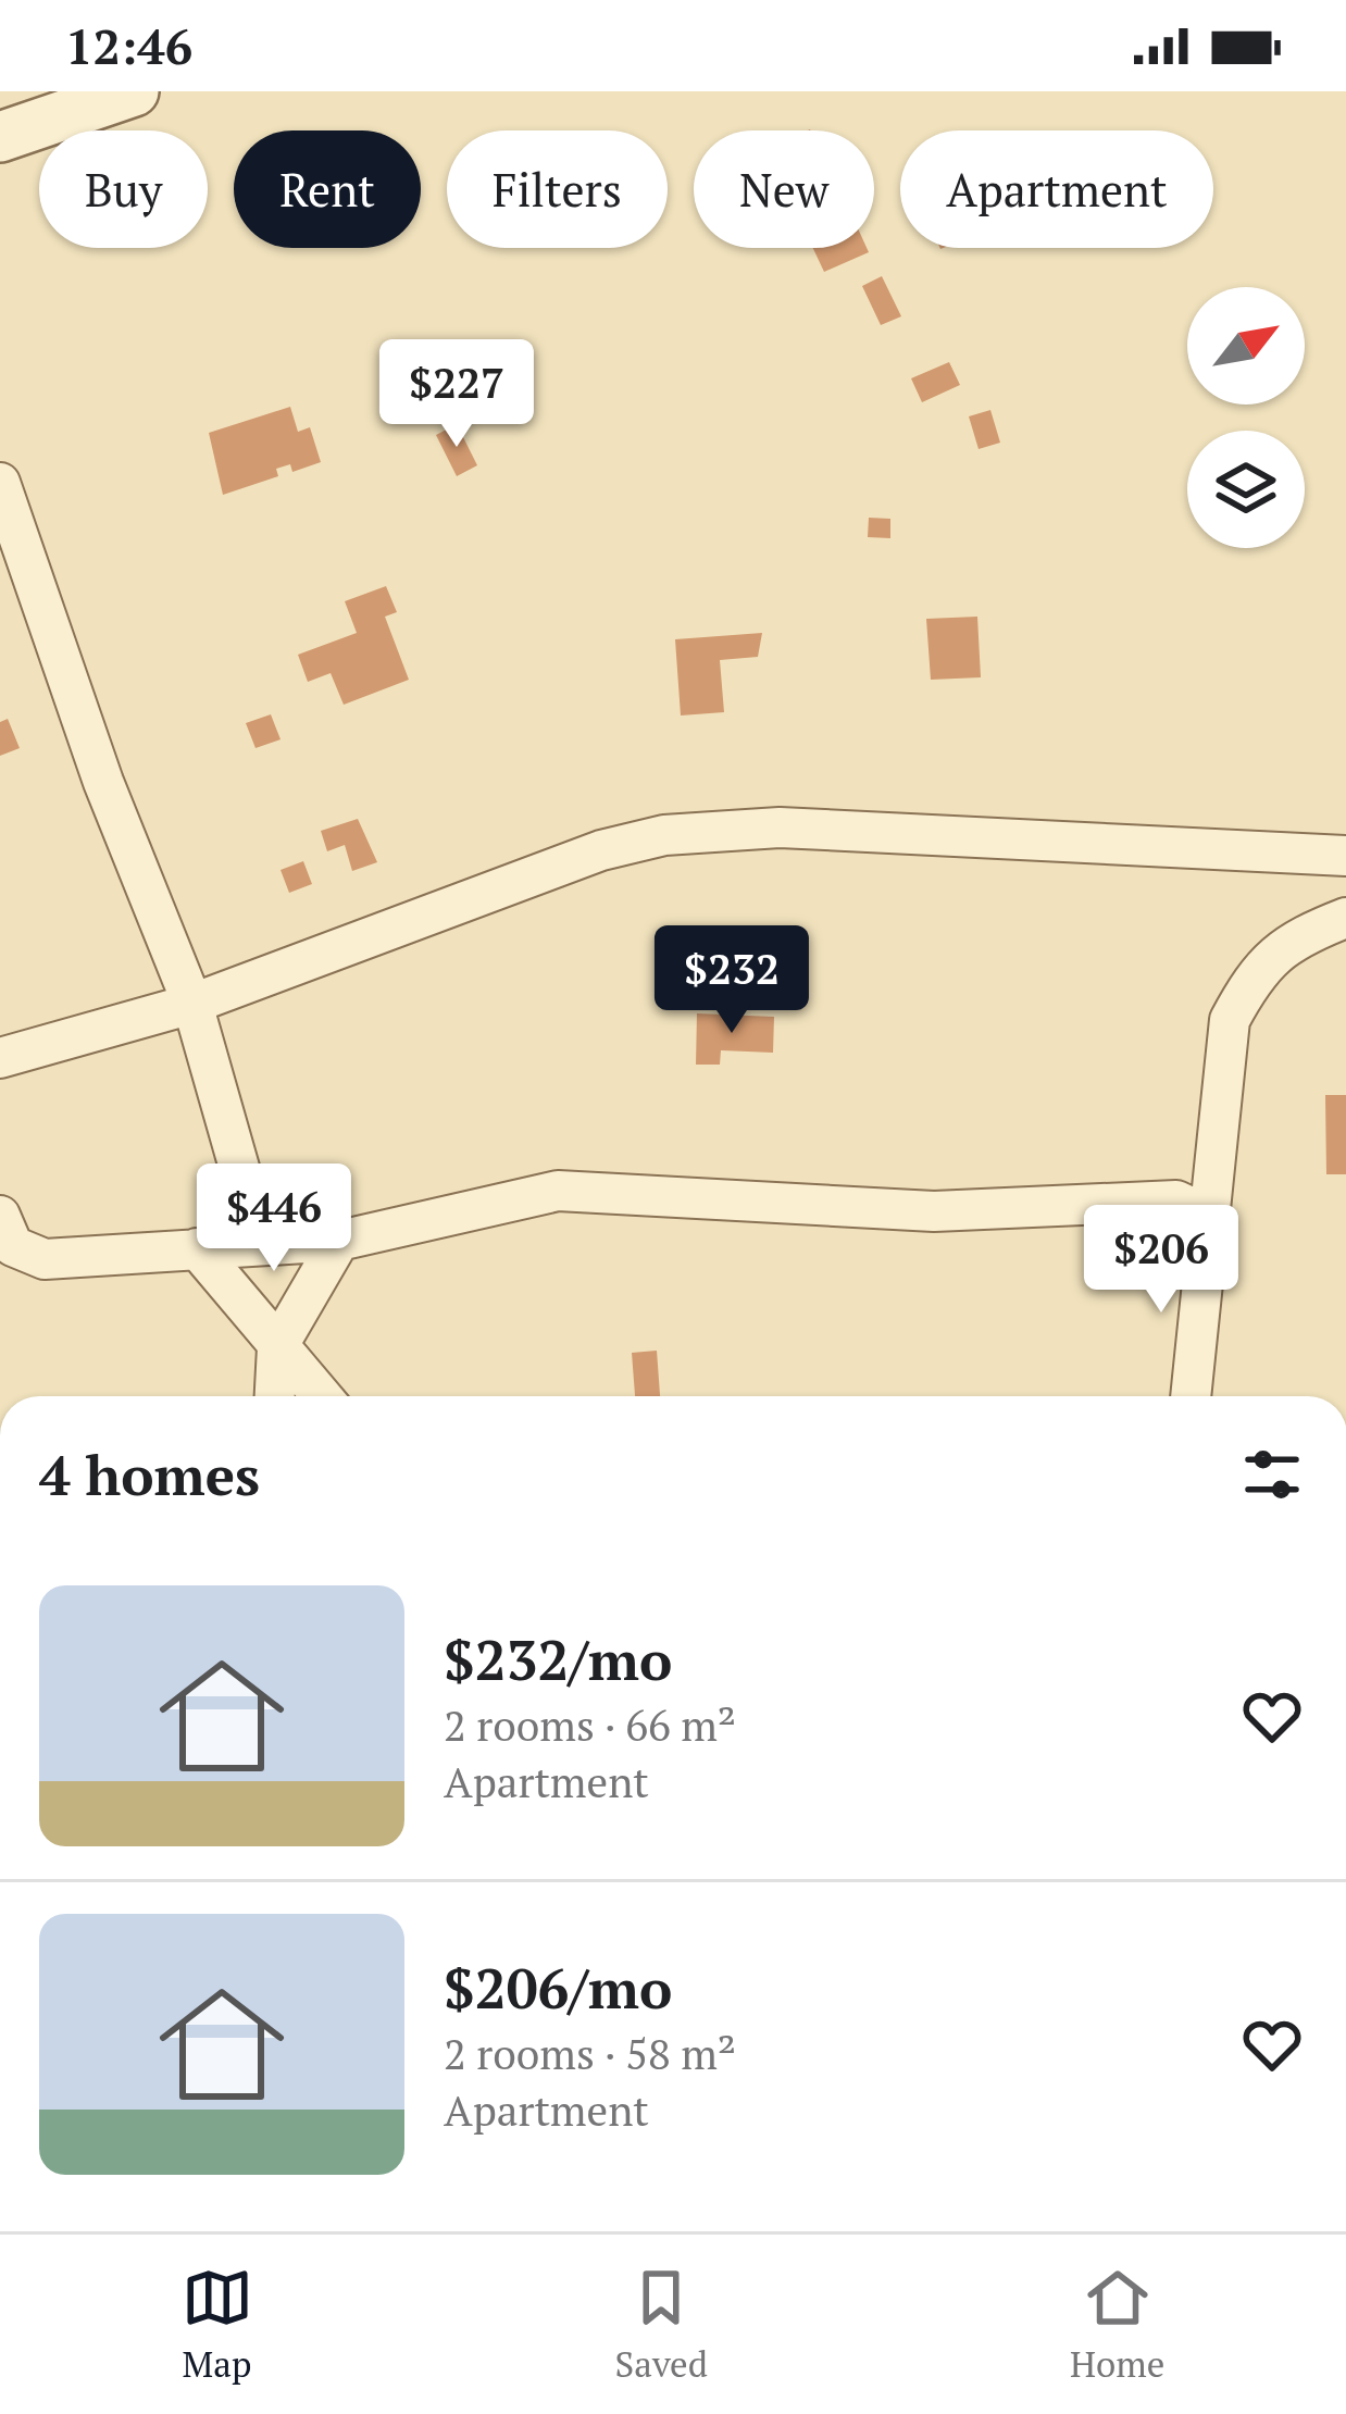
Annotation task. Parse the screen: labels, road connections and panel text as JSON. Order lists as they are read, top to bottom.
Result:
{
  "north": "top right",
  "page": {
    "status": "12:46",
    "chip": [
      "Buy",
      "Rent",
      "Filters",
      "New",
      "Apartment"
    ],
    "price": [
      "$227",
      "$232",
      "$446",
      "$206"
    ],
    "heading": "4 homes",
    "list": [
      {
        "name": "$232/mo",
        "note": "2 rooms · 66 m² · Apartment"
      },
      {
        "name": "$206/mo",
        "note": "2 rooms · 58 m² · Apartment"
      }
    ],
    "tabs": ["Map", "Saved", "Home"]
  }
}
